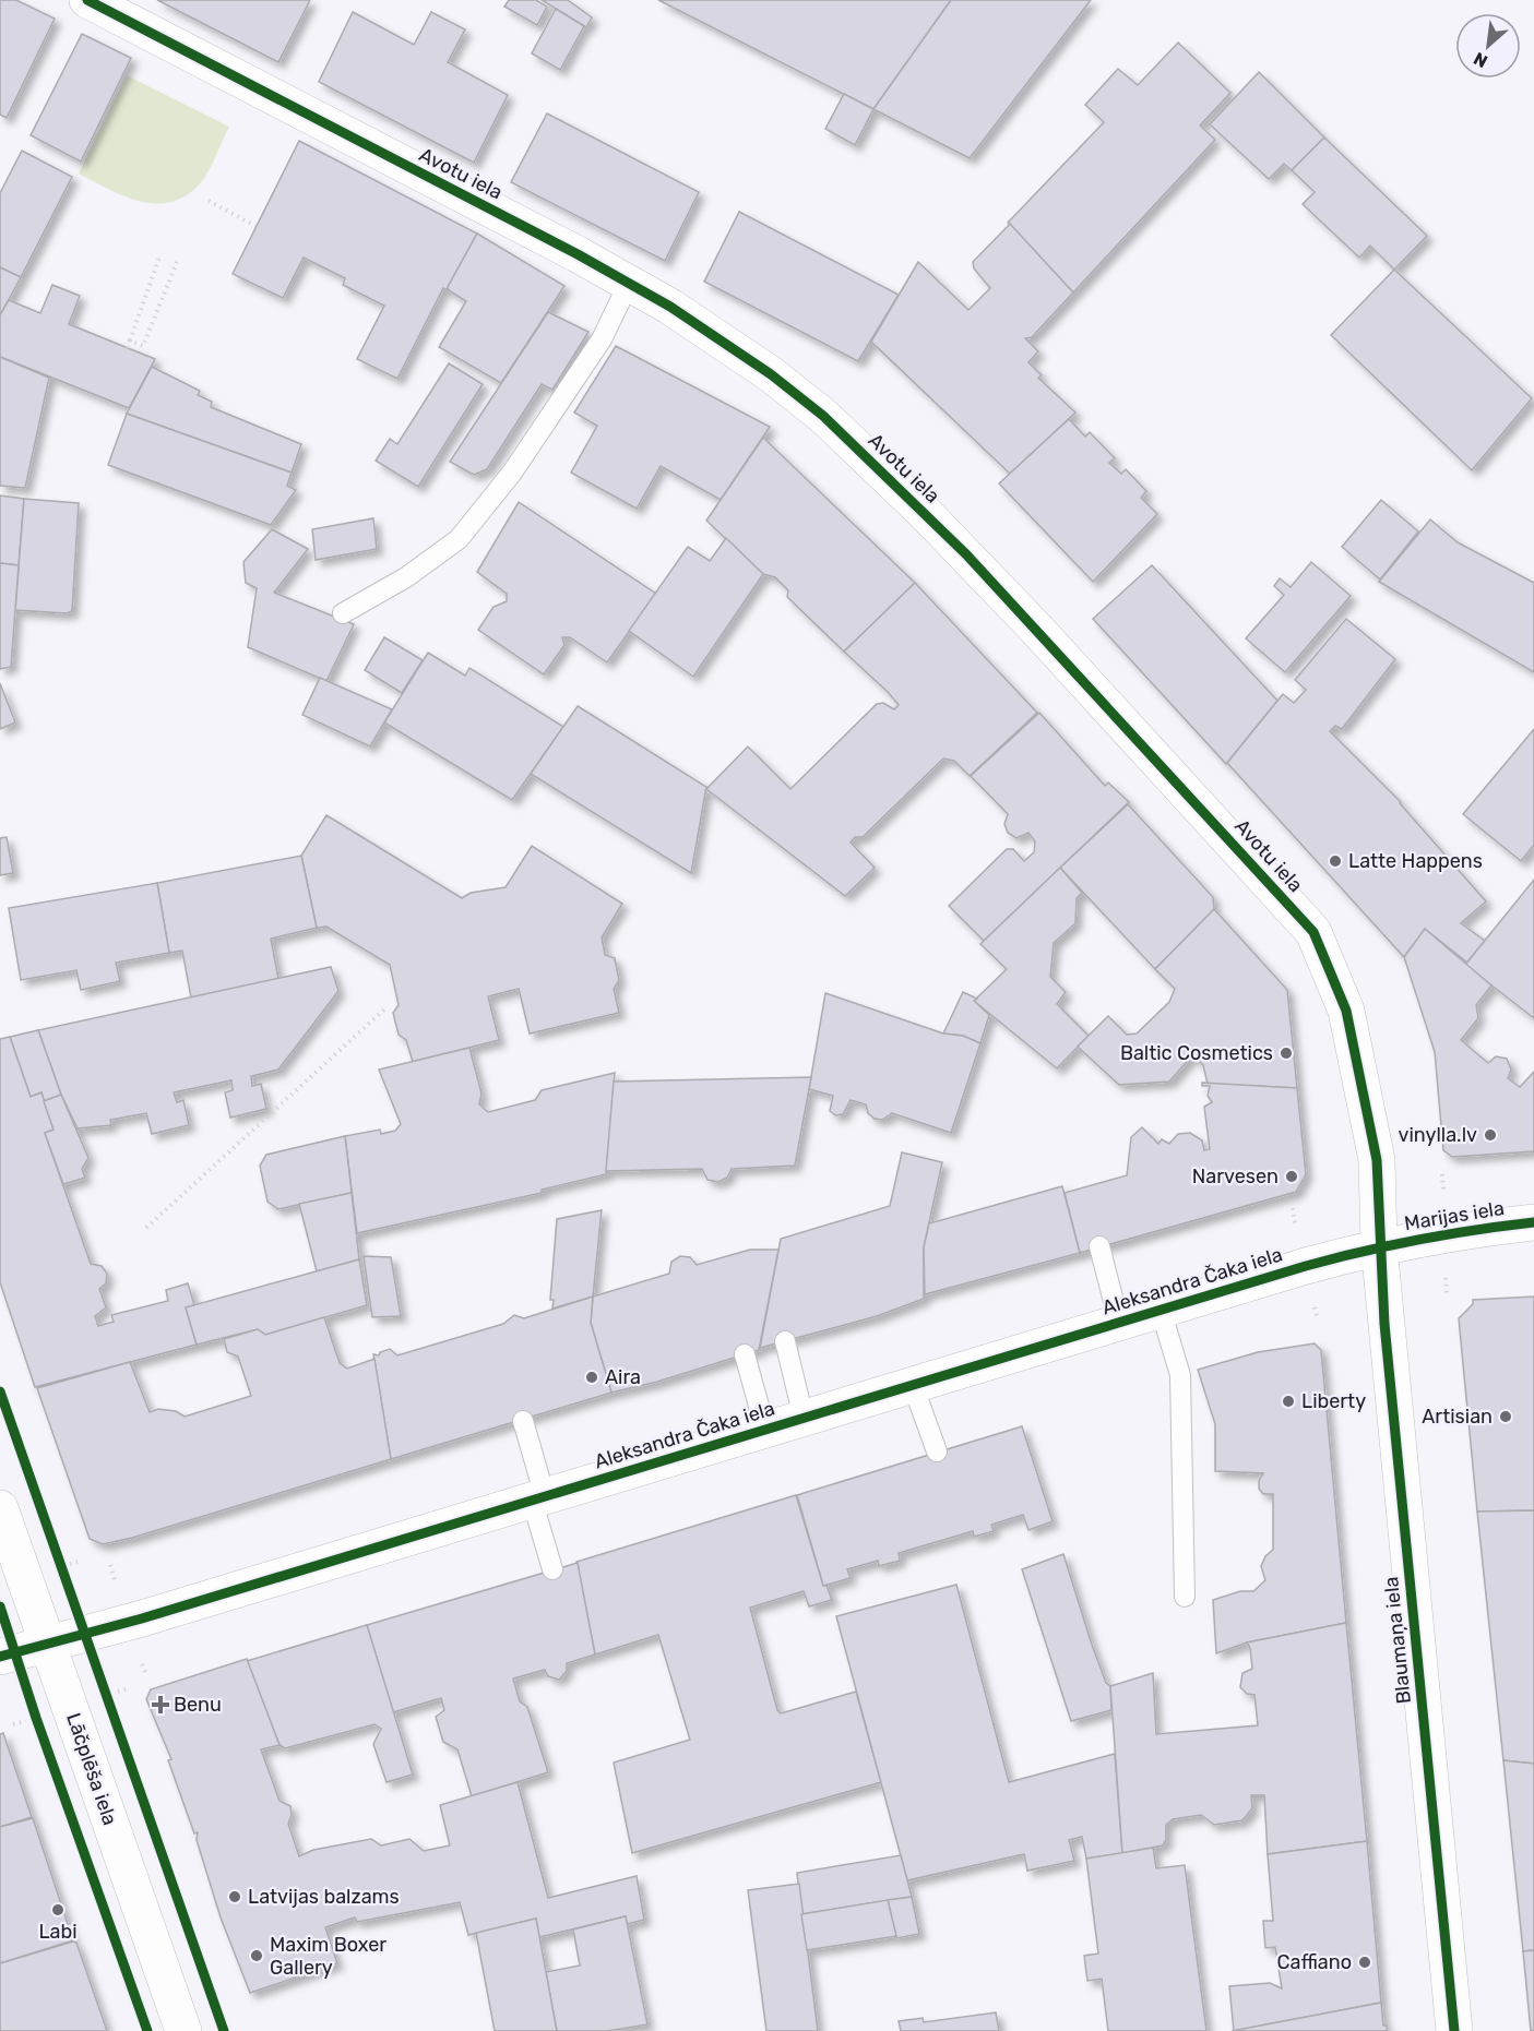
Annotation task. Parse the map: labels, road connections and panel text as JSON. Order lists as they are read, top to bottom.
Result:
{
  "streets": {
    "street": [
      "Avotu iela",
      "Marijas iela",
      "Aleksandra Čaka iela",
      "Blaumaņa iela",
      "Lāčplēša iela"
    ]
  },
  "crossings": [
    ["Avotu iela", "Marijas iela"],
    ["Avotu iela", "Aleksandra Čaka iela"],
    ["Avotu iela", "Blaumaņa iela"],
    ["Marijas iela", "Aleksandra Čaka iela"],
    ["Marijas iela", "Blaumaņa iela"],
    ["Aleksandra Čaka iela", "Blaumaņa iela"],
    ["Aleksandra Čaka iela", "Lāčplēša iela"]
  ],
  "places": {
    "other": [
      "Latte Happens",
      "Baltic Cosmetics",
      "vinylla.lv",
      "Narvesen",
      "Aira",
      "Liberty",
      "Artisian",
      "Latvijas balzams",
      "Labi",
      "Maxim Boxer Gallery",
      "Caffiano"
    ],
    "health": ["Benu"]
  },
  "north": "bottom left"
}
